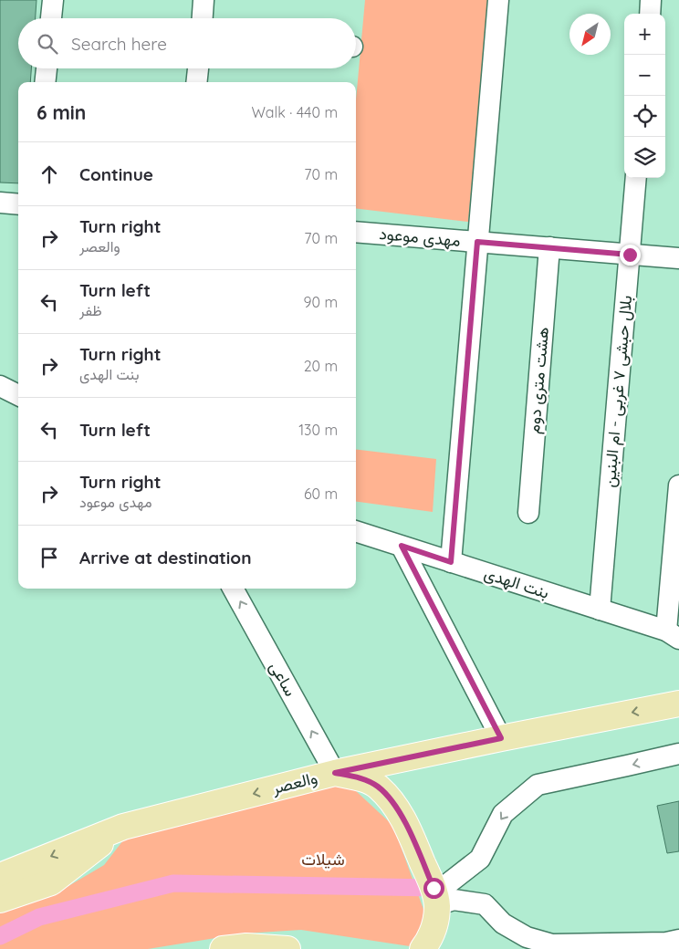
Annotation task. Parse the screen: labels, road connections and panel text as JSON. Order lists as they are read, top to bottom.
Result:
{
  "streets": {
    "main road": ["والعصر"],
    "street": [
      "مهدی موعود",
      "هشت متری دوم",
      "بلال حبشی ۷ غربی - ام البنین",
      "بنت الهدی",
      "ساعی"
    ]
  },
  "crossings": [
    ["مهدی موعود", "هشت متری دوم"],
    ["مهدی موعود", "بلال حبشی ۷ غربی - ام البنین"],
    ["بلال حبشی ۷ غربی - ام البنین", "بنت الهدی"],
    ["ساعی", "والعصر"]
  ],
  "parks": ["شیلات"],
  "north": "bottom left",
  "page": {
    "map_buttons": ["+", "−"],
    "search": "Search here",
    "heading": ["6 min", "Walk · 440 m"],
    "list": [
      ["Continue", "70 m"],
      ["Turn right", "والعصر", "70 m"],
      ["Turn left", "ظفر", "90 m"],
      ["Turn right", "بنت الهدی", "20 m"],
      ["Turn left", "130 m"],
      ["Turn right", "مهدی موعود", "60 m"],
      "Arrive at destination"
    ]
  }
}
